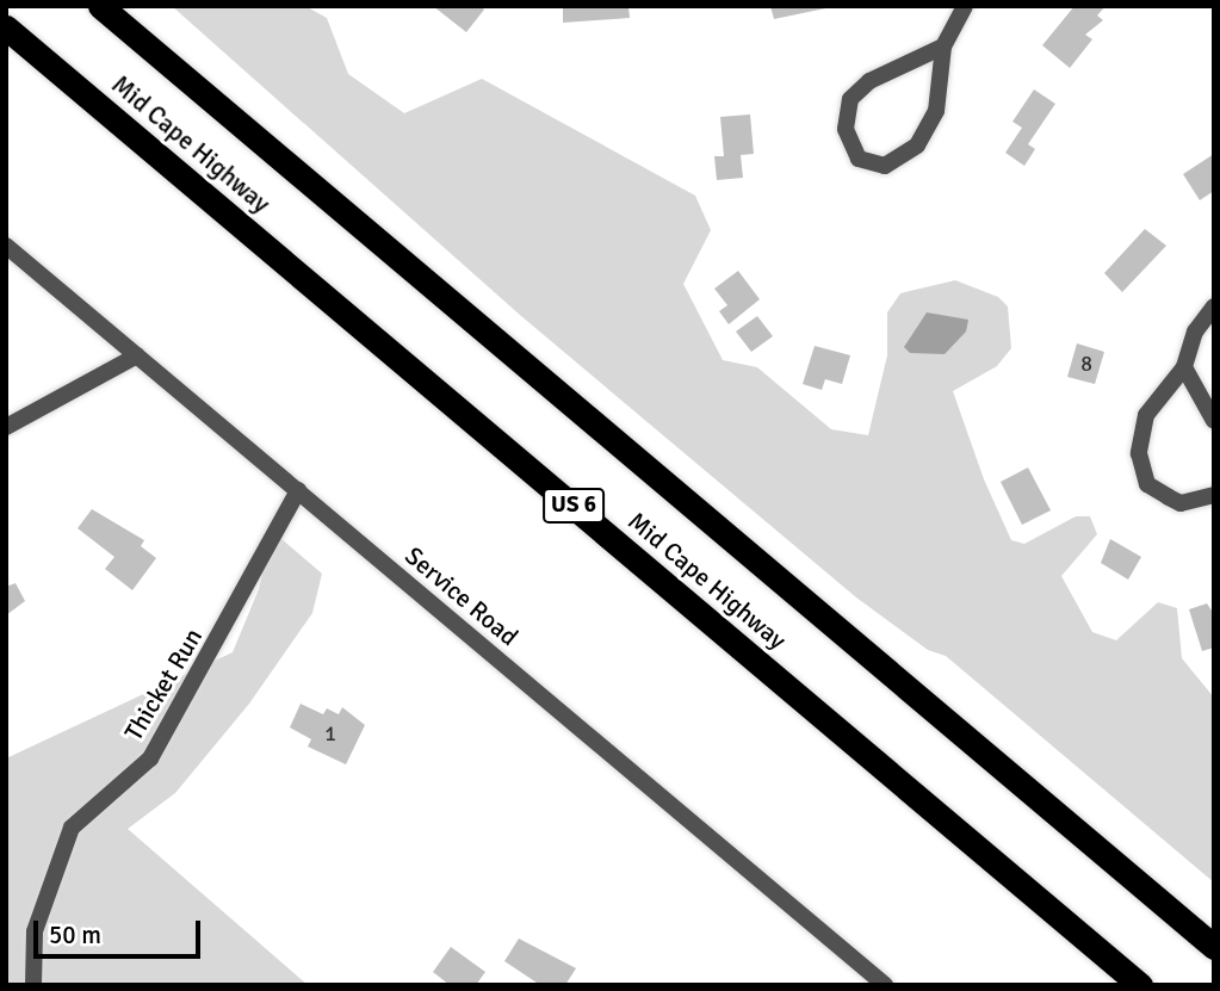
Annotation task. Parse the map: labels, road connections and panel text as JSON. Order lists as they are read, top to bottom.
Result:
{
  "streets": {
    "highway": ["Mid Cape Highway", "US 6"],
    "street": ["Service Road", "Thicket Run"]
  },
  "crossings": [
    ["Service Road", "Thicket Run"]
  ],
  "house_numbers": ["8", "1"],
  "scale_bar": "50 m"
}
